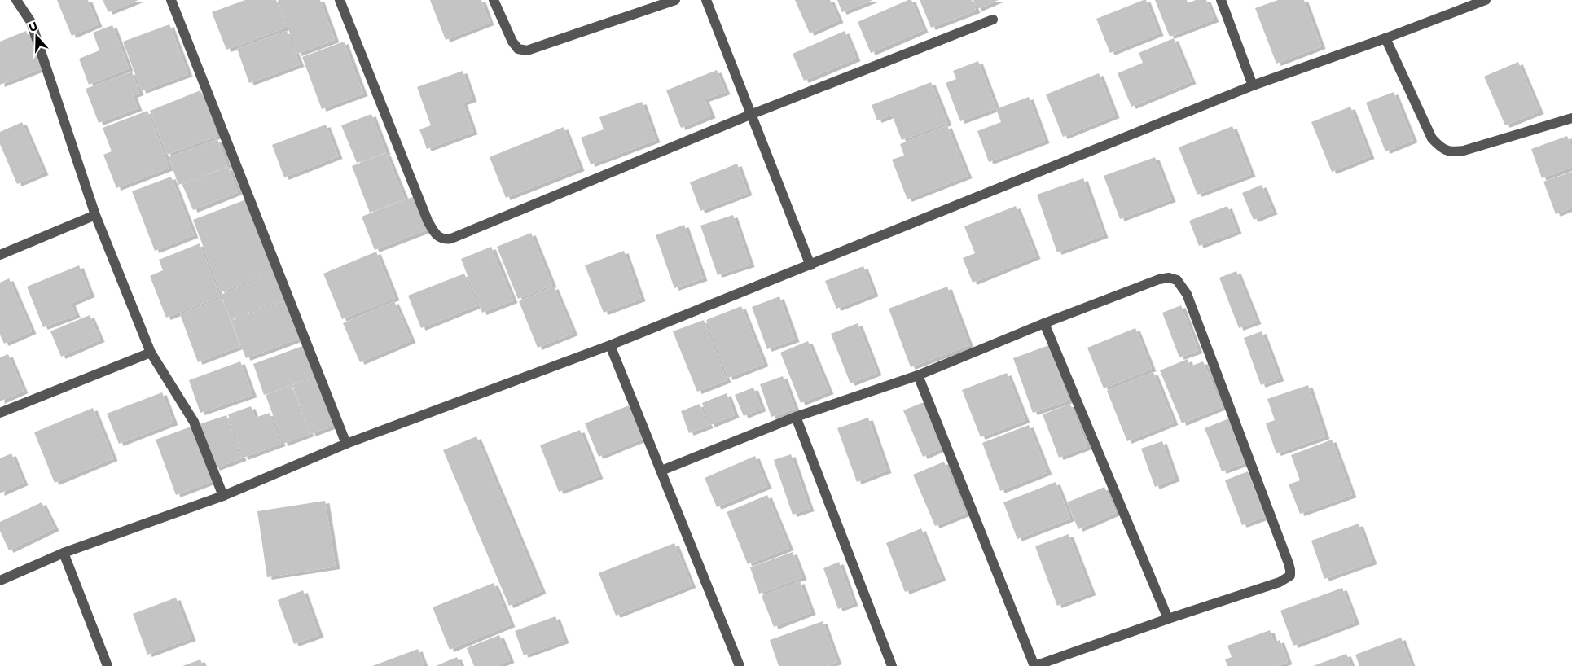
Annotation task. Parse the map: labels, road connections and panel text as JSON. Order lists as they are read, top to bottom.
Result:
{
  "north": "top"
}
